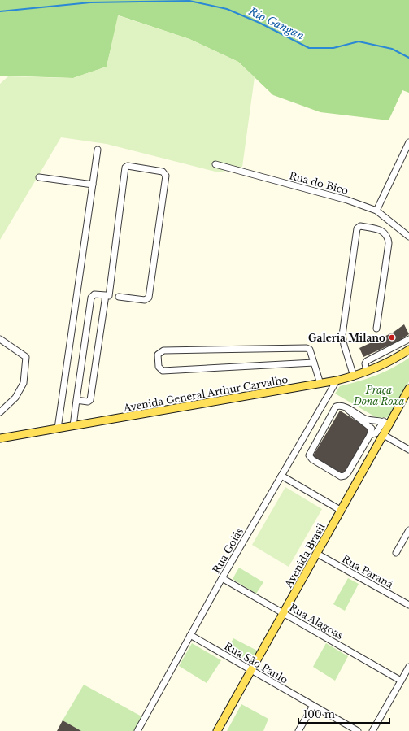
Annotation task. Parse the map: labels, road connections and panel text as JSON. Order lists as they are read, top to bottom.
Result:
{
  "streets": {
    "main road": ["Avenida General Arthur Carvalho", "Avenida Brasil"],
    "street": [
      "Rua do Bico",
      "Rua Goiás",
      "Rua Paraná",
      "Rua Alagoas",
      "Rua São Paulo"
    ]
  },
  "crossings": [
    ["Avenida General Arthur Carvalho", "Rua Goiás"],
    ["Rua Goiás", "Rua Alagoas"],
    ["Rua Goiás", "Rua São Paulo"],
    ["Avenida Brasil", "Rua Paraná"],
    ["Avenida Brasil", "Rua Alagoas"],
    ["Avenida Brasil", "Rua São Paulo"]
  ],
  "water": ["Rio Gangan"],
  "parks": ["Praça Dona Roxa"],
  "places": ["Galeria Milano"],
  "scale_bar": "100 m"
}
